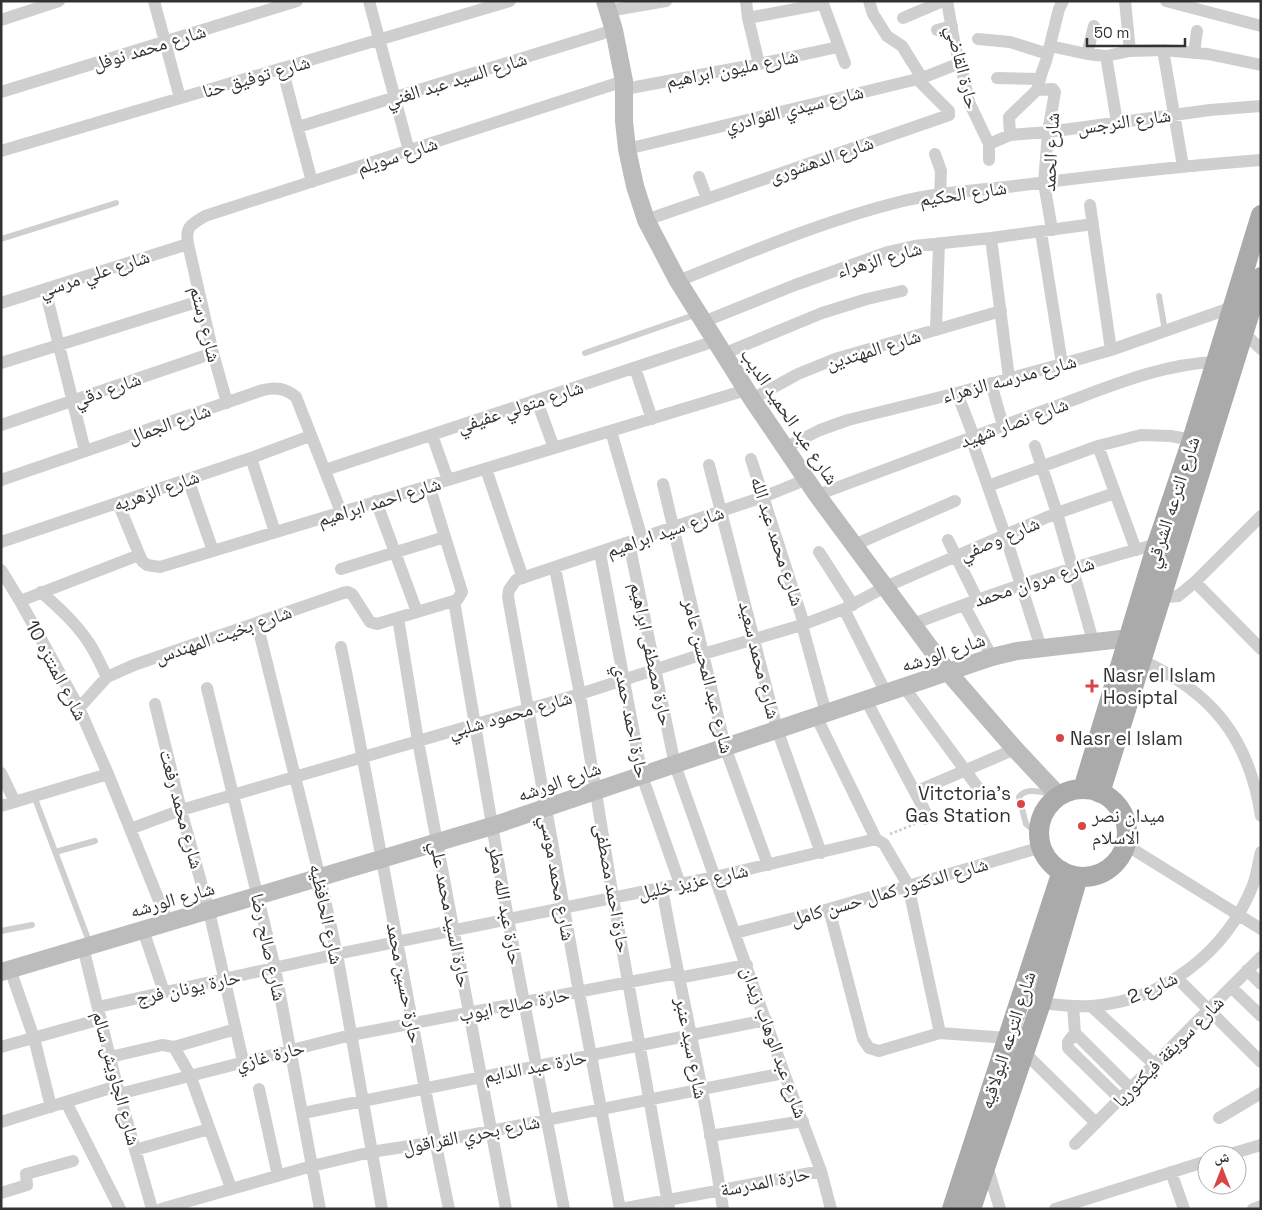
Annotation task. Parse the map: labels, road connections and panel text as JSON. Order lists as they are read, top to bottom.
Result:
{
  "streets": {
    "main road": ["شارع الترعه الشرقي", "شارع الترعه البولاقيه"],
    "street": [
      "شارع محمد نوفل",
      "حارة القاضي",
      "شارع مليون ابراهيم",
      "شارع توفيق حنا",
      "شارع السيد عبد الغني",
      "شارع سيدي القوادري",
      "شارع النرجس",
      "شارع الحمد",
      "شارع سويلم",
      "شارع الدهشورى",
      "شارع الحكيم",
      "شارع الزهراء",
      "شارع علي مرسي",
      "شارع رستم",
      "شارع المهتدين",
      "شارع مدرسه الزهراء",
      "شارع دقي",
      "شارع متولي عفيفي",
      "شارع عبد الحميد الديب",
      "شارع نصار شهيد",
      "شارع الجمال",
      "شارع الزهريه",
      "شارع احمد ابراهيم",
      "شارع سيد ابراهيم",
      "شارع وصفي",
      "شارع محمد عبد الله",
      "شارع مروان محمد",
      "شارع بخيت المهندس",
      "شارع الورشه",
      "حارة مصطفى ابراهيم",
      "شارع محمد سعيد",
      "شارع المنتزه 10",
      "شارع عبد المحسن عامر",
      "شارع محمود شلبي",
      "حارة احمد حمدي",
      "شارع محمد رفعت",
      "شارع محمد موسي",
      "شارع عزيز خليل",
      "حارة احمد مصطفى",
      "شارع الدكتور كمال حسن كامل",
      "حارة عبد الله مطر",
      "شارع الحافظيه",
      "حارة السيد محمد علي",
      "شارع صالح رضا",
      "حارة حسين محمد",
      "حارة يونان فرج",
      "شارع 2",
      "حارة صالح ايوب",
      "شارع عبد الوهاب زيدان",
      "شارع سيد عنبر",
      "شارع سويقة فيكتوريا",
      "حارة غازي",
      "حارة عبد الدايم",
      "شارع الجاويش سالم",
      "شارع بحري القراقول",
      "حارة المدرسة"
    ]
  },
  "crossings": [
    ["حارة القاضي", "شارع سيدي القوادري"],
    ["حارة القاضي", "شارع النرجس"],
    ["شارع مليون ابراهيم", "شارع سويلم"],
    ["شارع مليون ابراهيم", "شارع عبد الحميد الديب"],
    ["شارع السيد عبد الغني", "شارع عبد الحميد الديب"],
    ["شارع سيدي القوادري", "شارع الدهشورى"],
    ["شارع سيدي القوادري", "شارع عبد الحميد الديب"],
    ["شارع النرجس", "شارع الحمد"],
    ["شارع الحمد", "شارع الحكيم"],
    ["شارع الحمد", "شارع الزهراء"],
    ["شارع الحمد", "شارع مدرسه الزهراء"],
    ["شارع سويلم", "شارع علي مرسي"],
    ["شارع سويلم", "شارع رستم"],
    ["شارع سويلم", "شارع عبد الحميد الديب"],
    ["شارع الدهشورى", "شارع عبد الحميد الديب"],
    ["شارع الحكيم", "شارع عبد الحميد الديب"],
    ["شارع الزهراء", "شارع عبد الحميد الديب"],
    ["شارع علي مرسي", "شارع رستم"],
    ["شارع رستم", "شارع دقي"],
    ["شارع رستم", "شارع الجمال"],
    ["شارع المهتدين", "شارع عبد الحميد الديب"],
    ["شارع المهتدين", "شارع احمد ابراهيم"],
    ["شارع مدرسه الزهراء", "شارع عبد الحميد الديب"],
    ["شارع مدرسه الزهراء", "شارع الترعه الشرقي"],
    ["شارع متولي عفيفي", "شارع عبد الحميد الديب"],
    ["شارع متولي عفيفي", "شارع الجمال"],
    ["شارع عبد الحميد الديب", "شارع نصار شهيد"],
    ["شارع عبد الحميد الديب", "شارع احمد ابراهيم"],
    ["شارع عبد الحميد الديب", "شارع الترعه الشرقي"],
    ["شارع عبد الحميد الديب", "شارع سيد ابراهيم"],
    ["شارع عبد الحميد الديب", "شارع وصفي"],
    ["شارع عبد الحميد الديب", "شارع مروان محمد"],
    ["شارع عبد الحميد الديب", "شارع الورشه"],
    ["شارع عبد الحميد الديب", "شارع محمود شلبي"],
    ["شارع عبد الحميد الديب", "شارع الدكتور كمال حسن كامل"],
    ["شارع عبد الحميد الديب", "شارع الترعه البولاقيه"],
    ["شارع نصار شهيد", "شارع الترعه الشرقي"],
    ["شارع الجمال", "شارع الزهريه"],
    ["شارع الجمال", "شارع احمد ابراهيم"],
    ["شارع الترعه الشرقي", "شارع مروان محمد"],
    ["شارع الترعه الشرقي", "شارع الورشه"],
    ["شارع الترعه الشرقي", "شارع الدكتور كمال حسن كامل"],
    ["شارع الترعه الشرقي", "شارع الترعه البولاقيه"],
    ["شارع سيد ابراهيم", "شارع محمد عبد الله"],
    ["شارع سيد ابراهيم", "حارة مصطفى ابراهيم"],
    ["شارع سيد ابراهيم", "شارع محمد سعيد"],
    ["شارع سيد ابراهيم", "شارع عبد المحسن عامر"],
    ["شارع سيد ابراهيم", "حارة احمد حمدي"],
    ["شارع سيد ابراهيم", "شارع محمد موسي"],
    ["شارع سيد ابراهيم", "حارة احمد مصطفى"],
    ["شارع وصفي", "شارع محمود شلبي"],
    ["شارع محمد عبد الله", "شارع الورشه"],
    ["شارع محمد عبد الله", "شارع محمود شلبي"],
    ["شارع محمد عبد الله", "شارع عزيز خليل"],
    ["شارع بخيت المهندس", "شارع المنتزه 10"],
    ["شارع بخيت المهندس", "شارع الحافظيه"],
    ["شارع بخيت المهندس", "حارة السيد محمد علي"],
    ["شارع الورشه", "حارة مصطفى ابراهيم"],
    ["شارع الورشه", "شارع محمد سعيد"],
    ["شارع الورشه", "شارع المنتزه 10"],
    ["شارع الورشه", "شارع عبد المحسن عامر"],
    ["شارع الورشه", "حارة احمد حمدي"],
    ["شارع الورشه", "شارع محمد رفعت"],
    ["شارع الورشه", "شارع محمد موسي"],
    ["شارع الورشه", "حارة احمد مصطفى"],
    ["شارع الورشه", "حارة عبد الله مطر"],
    ["شارع الورشه", "شارع الحافظيه"],
    ["شارع الورشه", "حارة السيد محمد علي"],
    ["شارع الورشه", "شارع صالح رضا"],
    ["شارع الورشه", "حارة حسين محمد"],
    ["شارع الورشه", "شارع الجاويش سالم"],
    ["حارة مصطفى ابراهيم", "شارع محمود شلبي"],
    ["حارة مصطفى ابراهيم", "شارع عزيز خليل"],
    ["حارة مصطفى ابراهيم", "شارع عبد الوهاب زيدان"],
    ["شارع محمد سعيد", "شارع محمود شلبي"],
    ["شارع محمد سعيد", "شارع عزيز خليل"],
    ["شارع المنتزه 10", "شارع محمود شلبي"],
    ["شارع عبد المحسن عامر", "شارع محمود شلبي"],
    ["شارع عبد المحسن عامر", "شارع عزيز خليل"],
    ["شارع محمود شلبي", "حارة احمد حمدي"],
    ["شارع محمود شلبي", "شارع محمد رفعت"],
    ["شارع محمود شلبي", "شارع محمد موسي"],
    ["شارع محمود شلبي", "حارة احمد مصطفى"],
    ["شارع محمود شلبي", "حارة عبد الله مطر"],
    ["شارع محمود شلبي", "شارع الحافظيه"],
    ["شارع محمود شلبي", "حارة السيد محمد علي"],
    ["شارع محمود شلبي", "شارع صالح رضا"],
    ["شارع محمود شلبي", "حارة حسين محمد"],
    ["حارة احمد حمدي", "شارع عزيز خليل"],
    ["شارع محمد رفعت", "حارة يونان فرج"],
    ["شارع محمد رفعت", "حارة غازي"],
    ["شارع محمد موسي", "شارع عزيز خليل"],
    ["شارع محمد موسي", "حارة صالح ايوب"],
    ["شارع محمد موسي", "حارة عبد الدايم"],
    ["شارع محمد موسي", "شارع بحري القراقول"],
    ["شارع محمد موسي", "حارة المدرسة"],
    ["شارع عزيز خليل", "حارة احمد مصطفى"],
    ["شارع عزيز خليل", "حارة عبد الله مطر"],
    ["شارع عزيز خليل", "شارع الحافظيه"],
    ["شارع عزيز خليل", "حارة السيد محمد علي"],
    ["شارع عزيز خليل", "حارة حسين محمد"],
    ["شارع عزيز خليل", "حارة يونان فرج"],
    ["شارع عزيز خليل", "شارع عبد الوهاب زيدان"],
    ["شارع عزيز خليل", "شارع سيد عنبر"],
    ["حارة احمد مصطفى", "حارة صالح ايوب"],
    ["حارة احمد مصطفى", "حارة عبد الدايم"],
    ["حارة احمد مصطفى", "شارع بحري القراقول"],
    ["حارة احمد مصطفى", "حارة المدرسة"],
    ["شارع الدكتور كمال حسن كامل", "شارع الترعه البولاقيه"],
    ["شارع الدكتور كمال حسن كامل", "شارع عبد الوهاب زيدان"],
    ["حارة عبد الله مطر", "حارة صالح ايوب"],
    ["حارة عبد الله مطر", "حارة عبد الدايم"],
    ["حارة عبد الله مطر", "شارع بحري القراقول"],
    ["شارع الحافظيه", "حارة يونان فرج"],
    ["شارع الحافظيه", "حارة صالح ايوب"],
    ["شارع الحافظيه", "حارة غازي"],
    ["شارع الحافظيه", "حارة عبد الدايم"],
    ["شارع الحافظيه", "شارع بحري القراقول"],
    ["حارة السيد محمد علي", "حارة صالح ايوب"],
    ["حارة السيد محمد علي", "حارة عبد الدايم"],
    ["حارة السيد محمد علي", "شارع بحري القراقول"],
    ["شارع صالح رضا", "حارة يونان فرج"],
    ["شارع صالح رضا", "حارة غازي"],
    ["شارع صالح رضا", "حارة عبد الدايم"],
    ["شارع صالح رضا", "شارع بحري القراقول"],
    ["حارة حسين محمد", "حارة صالح ايوب"],
    ["حارة حسين محمد", "حارة عبد الدايم"],
    ["حارة حسين محمد", "شارع بحري القراقول"],
    ["حارة يونان فرج", "شارع الجاويش سالم"],
    ["شارع 2", "شارع الترعه البولاقيه"],
    ["حارة صالح ايوب", "شارع عبد الوهاب زيدان"],
    ["حارة صالح ايوب", "شارع سيد عنبر"],
    ["حارة صالح ايوب", "حارة غازي"],
    ["شارع عبد الوهاب زيدان", "حارة عبد الدايم"],
    ["شارع عبد الوهاب زيدان", "شارع بحري القراقول"],
    ["شارع عبد الوهاب زيدان", "حارة المدرسة"],
    ["شارع سيد عنبر", "حارة عبد الدايم"],
    ["شارع سيد عنبر", "شارع بحري القراقول"],
    ["شارع سيد عنبر", "حارة المدرسة"],
    ["حارة غازي", "شارع الجاويش سالم"]
  ],
  "places": {
    "health": ["Nasr el Islam Hosiptal"],
    "other": ["Nasr el Islam", "Vitctoria's Gas Station", "ميدان نصر الاسلام"]
  },
  "scale_bar": "50 m",
  "north": "top"
}
